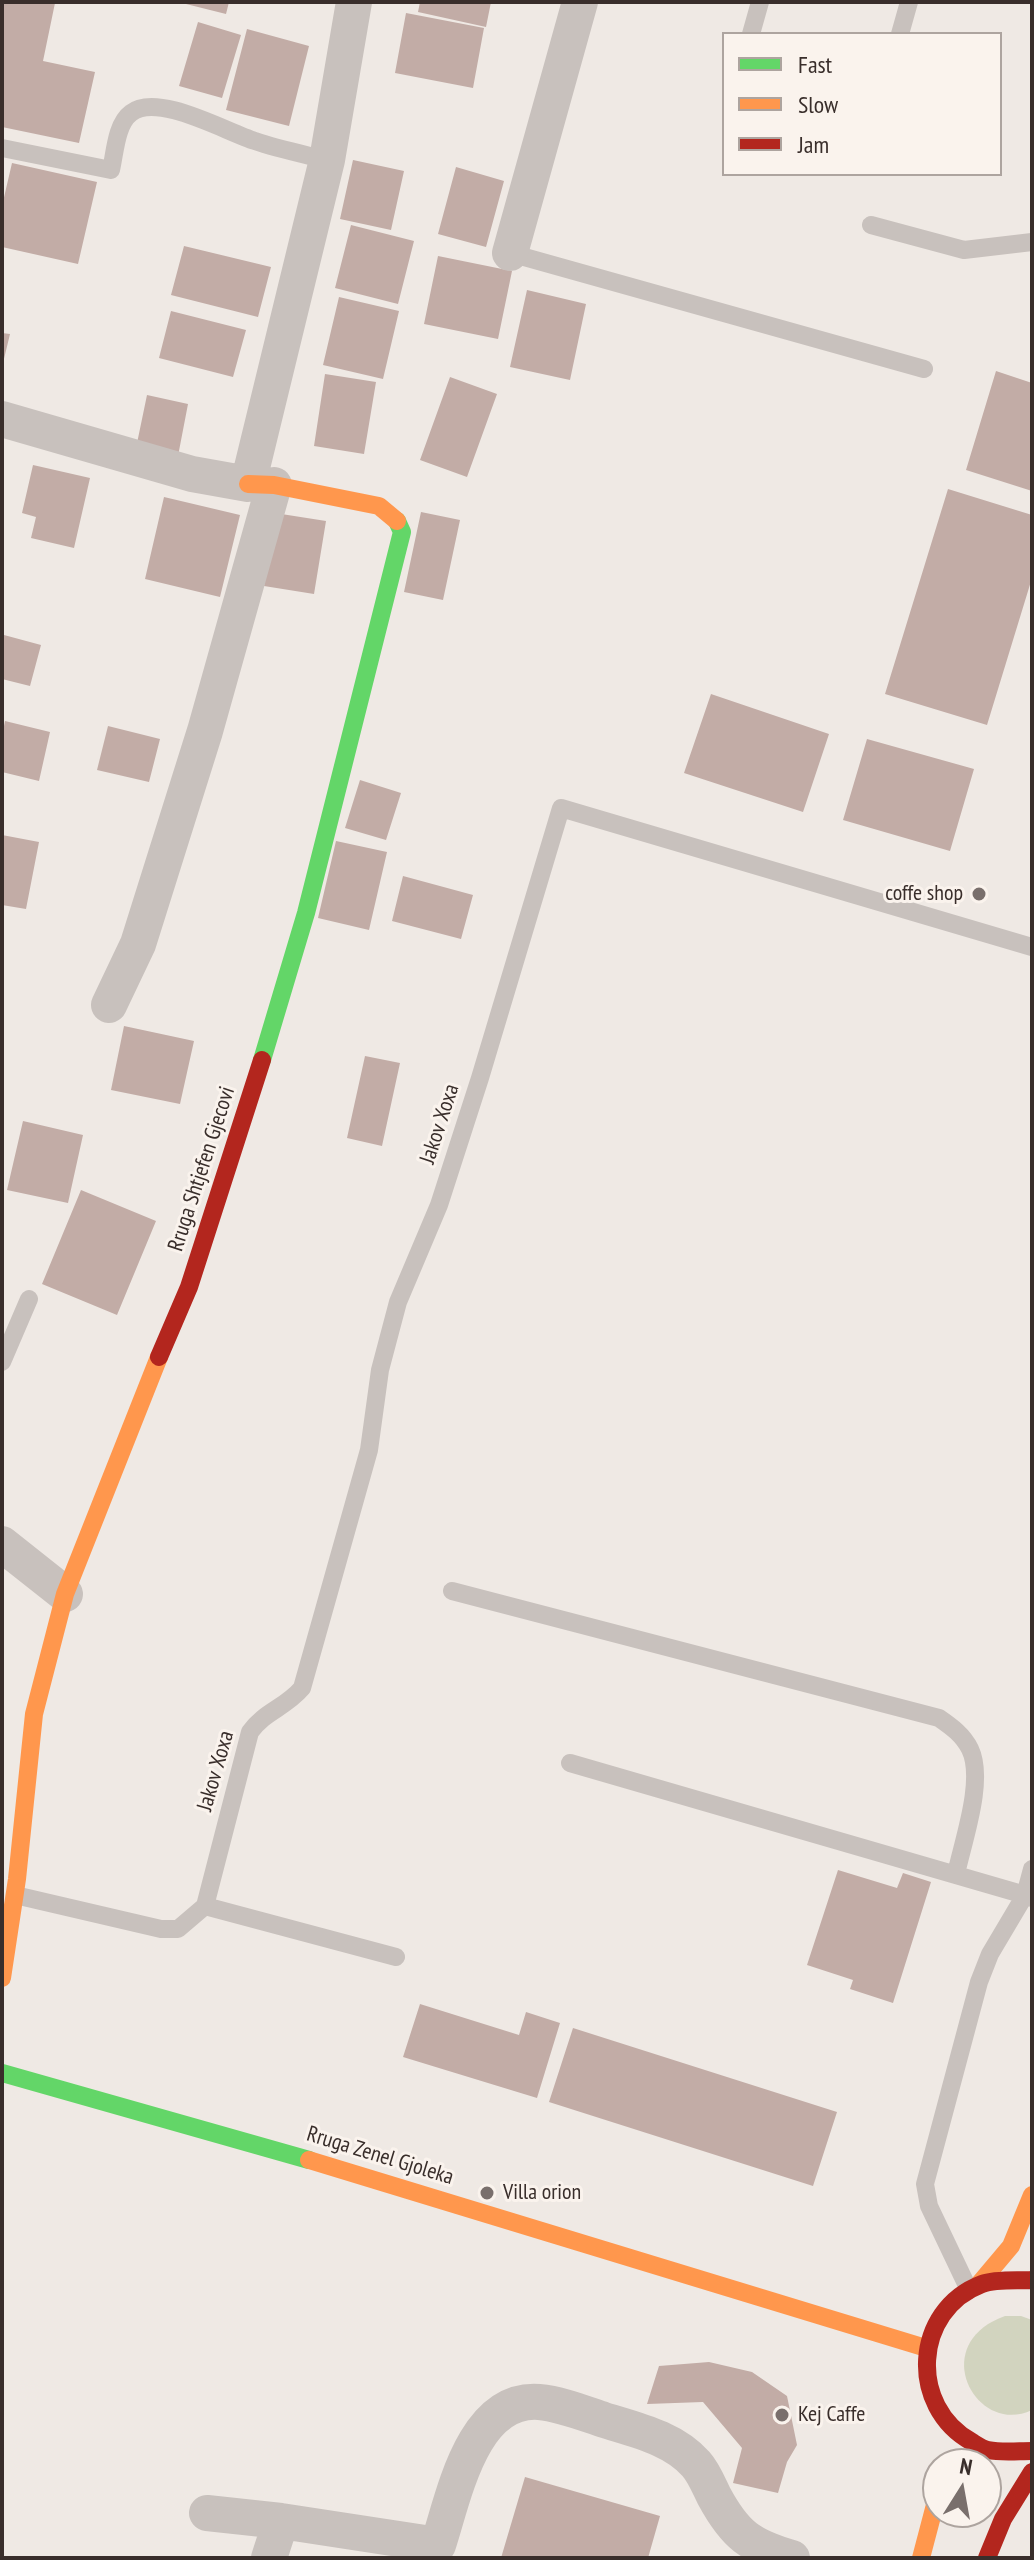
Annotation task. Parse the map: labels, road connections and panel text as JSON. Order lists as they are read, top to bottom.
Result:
{
  "streets": {
    "street": ["Rruga Shtjefen Gjecovi", "Rruga Zenel Gjoleka"],
    "lane": ["Jakov Xoxa"]
  },
  "places": ["coffe shop", "Villa orion", "Kej Caffe"],
  "legend": ["Fast", "Slow", "Jam"],
  "north": "top"
}
